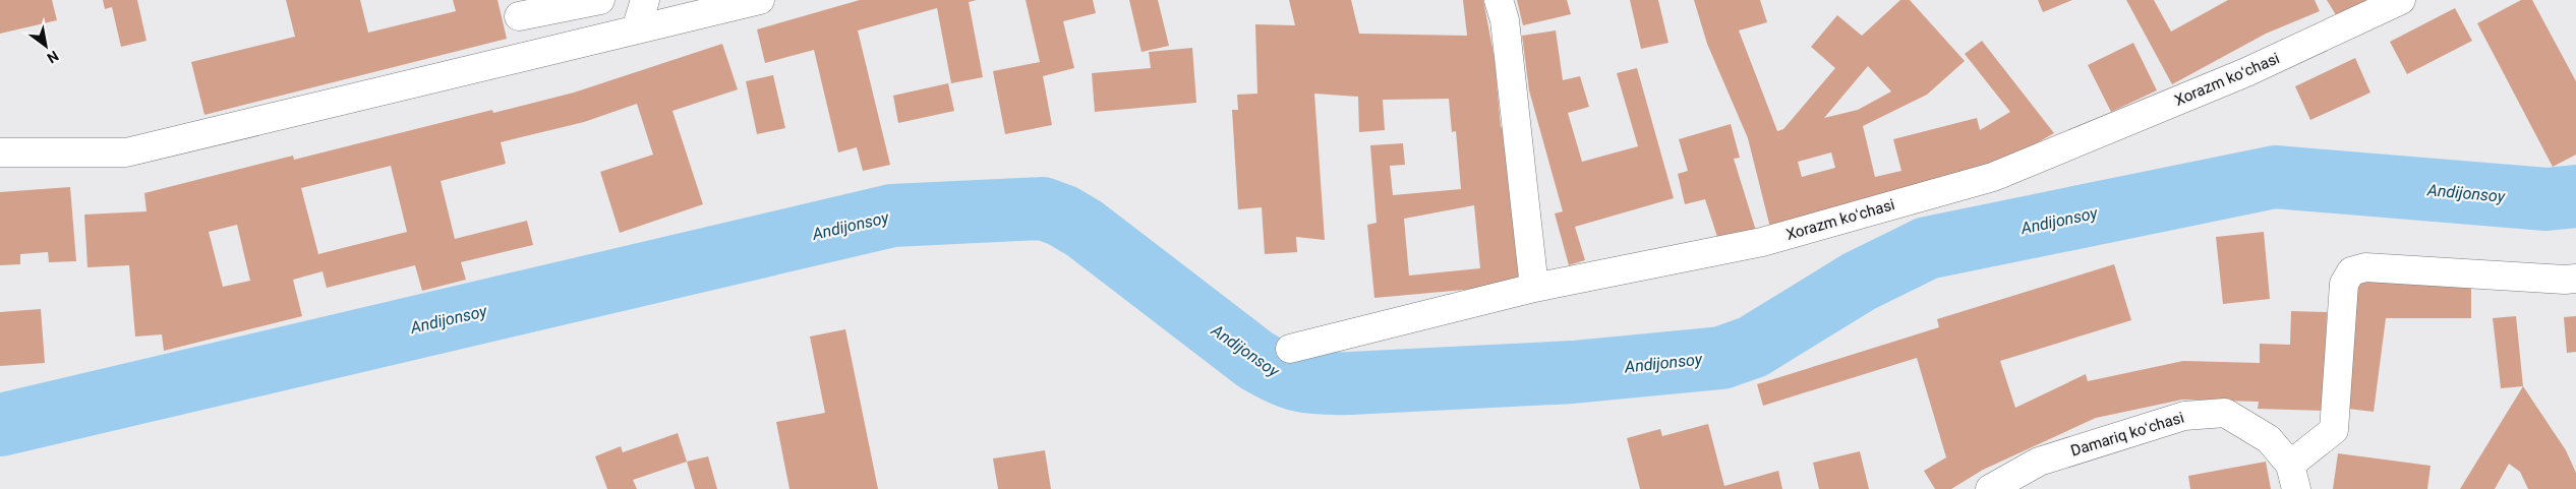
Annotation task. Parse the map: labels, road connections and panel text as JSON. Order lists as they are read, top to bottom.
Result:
{
  "streets": {
    "street": ["Xorazm koʻchasi", "Damariq koʻchasi"]
  },
  "water": ["Andijonsoy"],
  "north": "bottom right"
}
